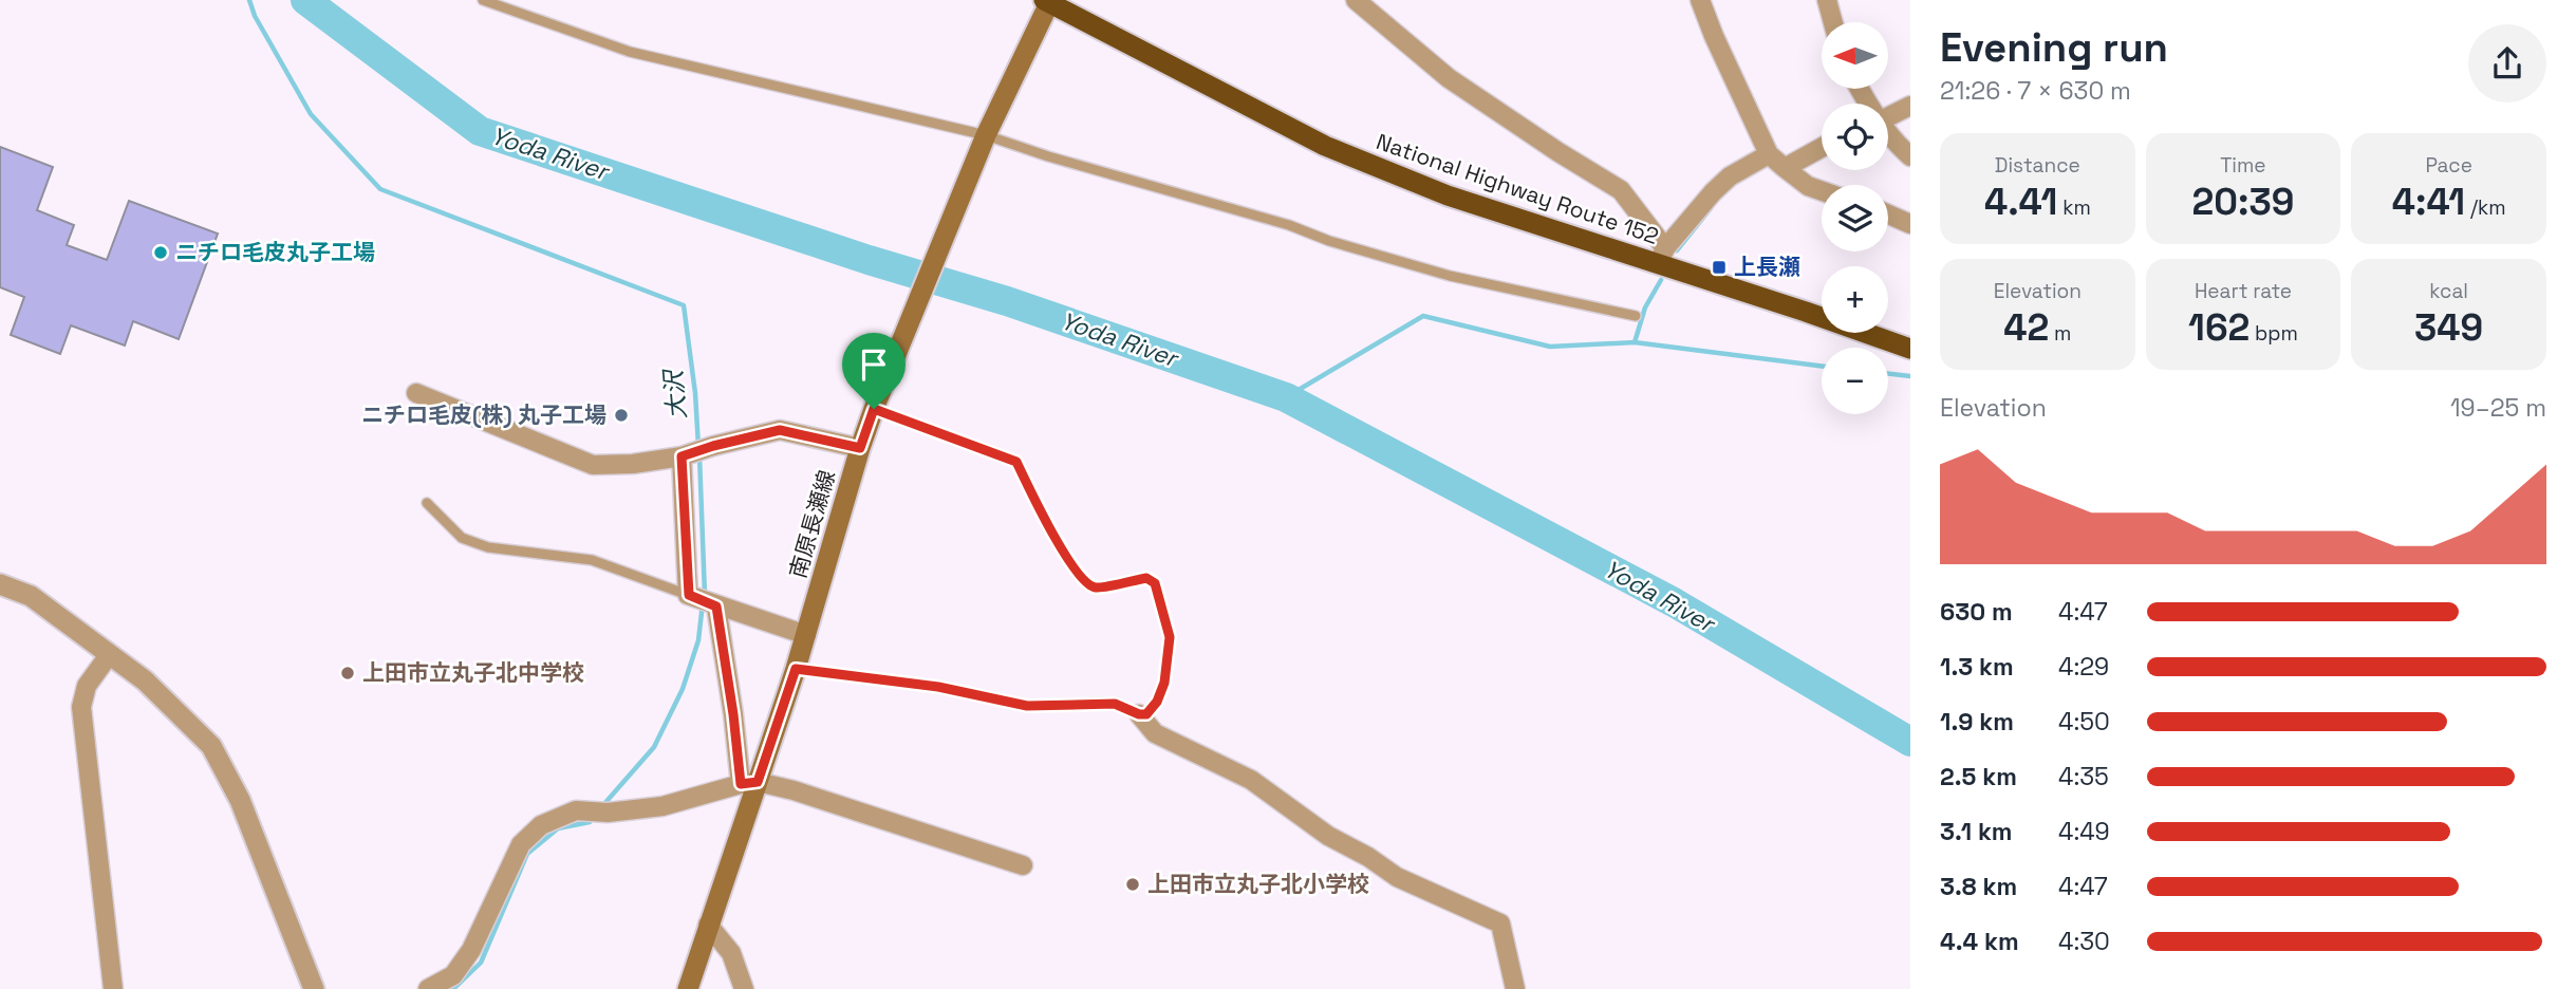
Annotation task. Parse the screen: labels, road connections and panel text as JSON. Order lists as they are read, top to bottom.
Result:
{
  "streets": {
    "highway": ["National Highway Route 152"],
    "main road": ["南原長瀬線"]
  },
  "crossings": [
    ["National Highway Route 152", "南原長瀬線"]
  ],
  "water": ["Yoda River", "大沢"],
  "places": {
    "other": [
      "ニチロ毛皮丸子工場",
      "ニチロ毛皮(株) 丸子工場",
      "上田市立丸子北中学校",
      "上田市立丸子北小学校"
    ],
    "transit": ["上長瀬"]
  },
  "north": "left",
  "page": {
    "heading": ["Evening run", "21:26 · 7 × 630 m"],
    "map_buttons": ["+", "−"],
    "stats": [
      ["Distance", "4.41 km"],
      ["Time", "20:39"],
      ["Pace", "4:41 /km"],
      ["Elevation", "42 m"],
      ["Heart rate", "162 bpm"],
      ["kcal", "349"]
    ],
    "chart": ["Elevation", "19–25 m"],
    "list": [
      {
        "name": "630 m",
        "note": "4:47"
      },
      {
        "name": "1.3 km",
        "note": "4:29"
      },
      {
        "name": "1.9 km",
        "note": "4:50"
      },
      {
        "name": "2.5 km",
        "note": "4:35"
      },
      {
        "name": "3.1 km",
        "note": "4:49"
      },
      {
        "name": "3.8 km",
        "note": "4:47"
      },
      {
        "name": "4.4 km",
        "note": "4:30"
      }
    ]
  }
}
